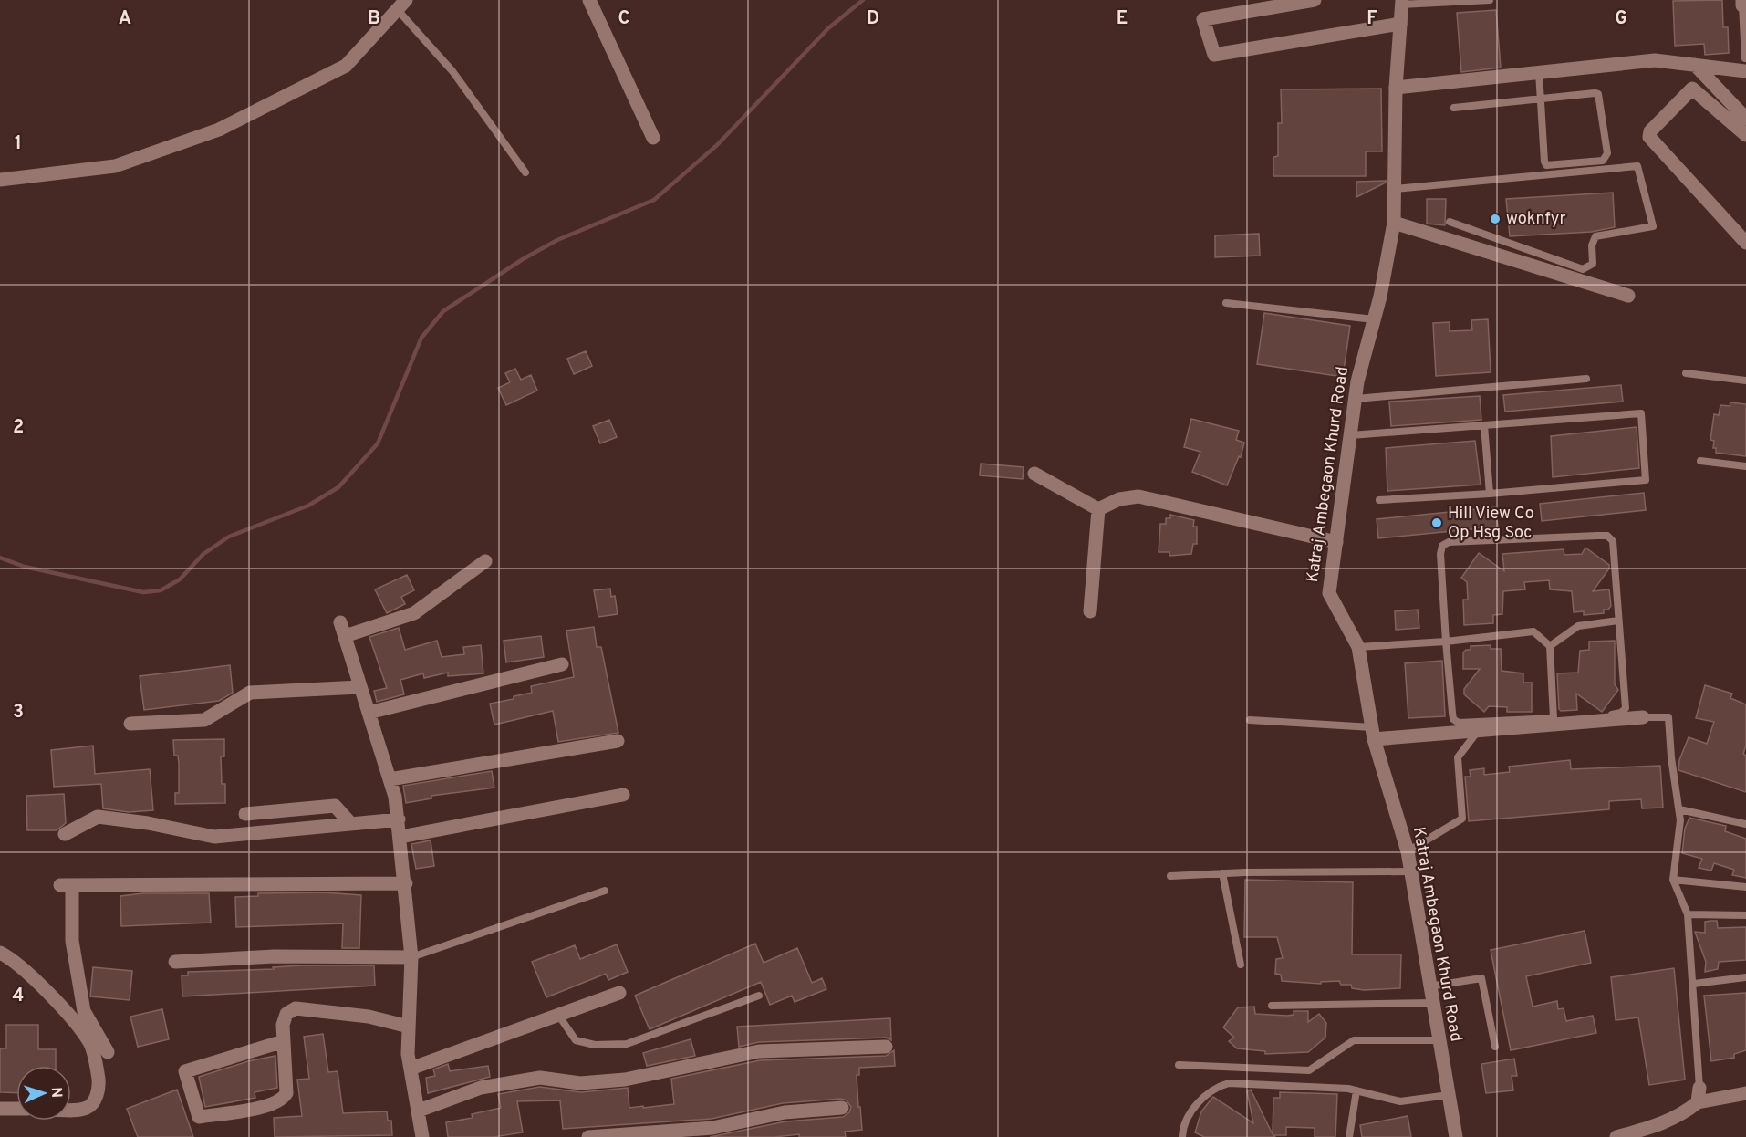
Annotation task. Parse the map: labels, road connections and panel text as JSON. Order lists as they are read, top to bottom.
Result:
{
  "streets": {
    "street": ["Katraj Ambegaon Khurd Road"]
  },
  "places": ["woknfyr", "Hill View Co Op Hsg Soc"],
  "north": "right",
  "grid": {
    "columns": [
      "A",
      "B",
      "C",
      "D",
      "E",
      "F",
      "G"
    ],
    "rows": [
      "1",
      "2",
      "3",
      "4"
    ]
  }
}
